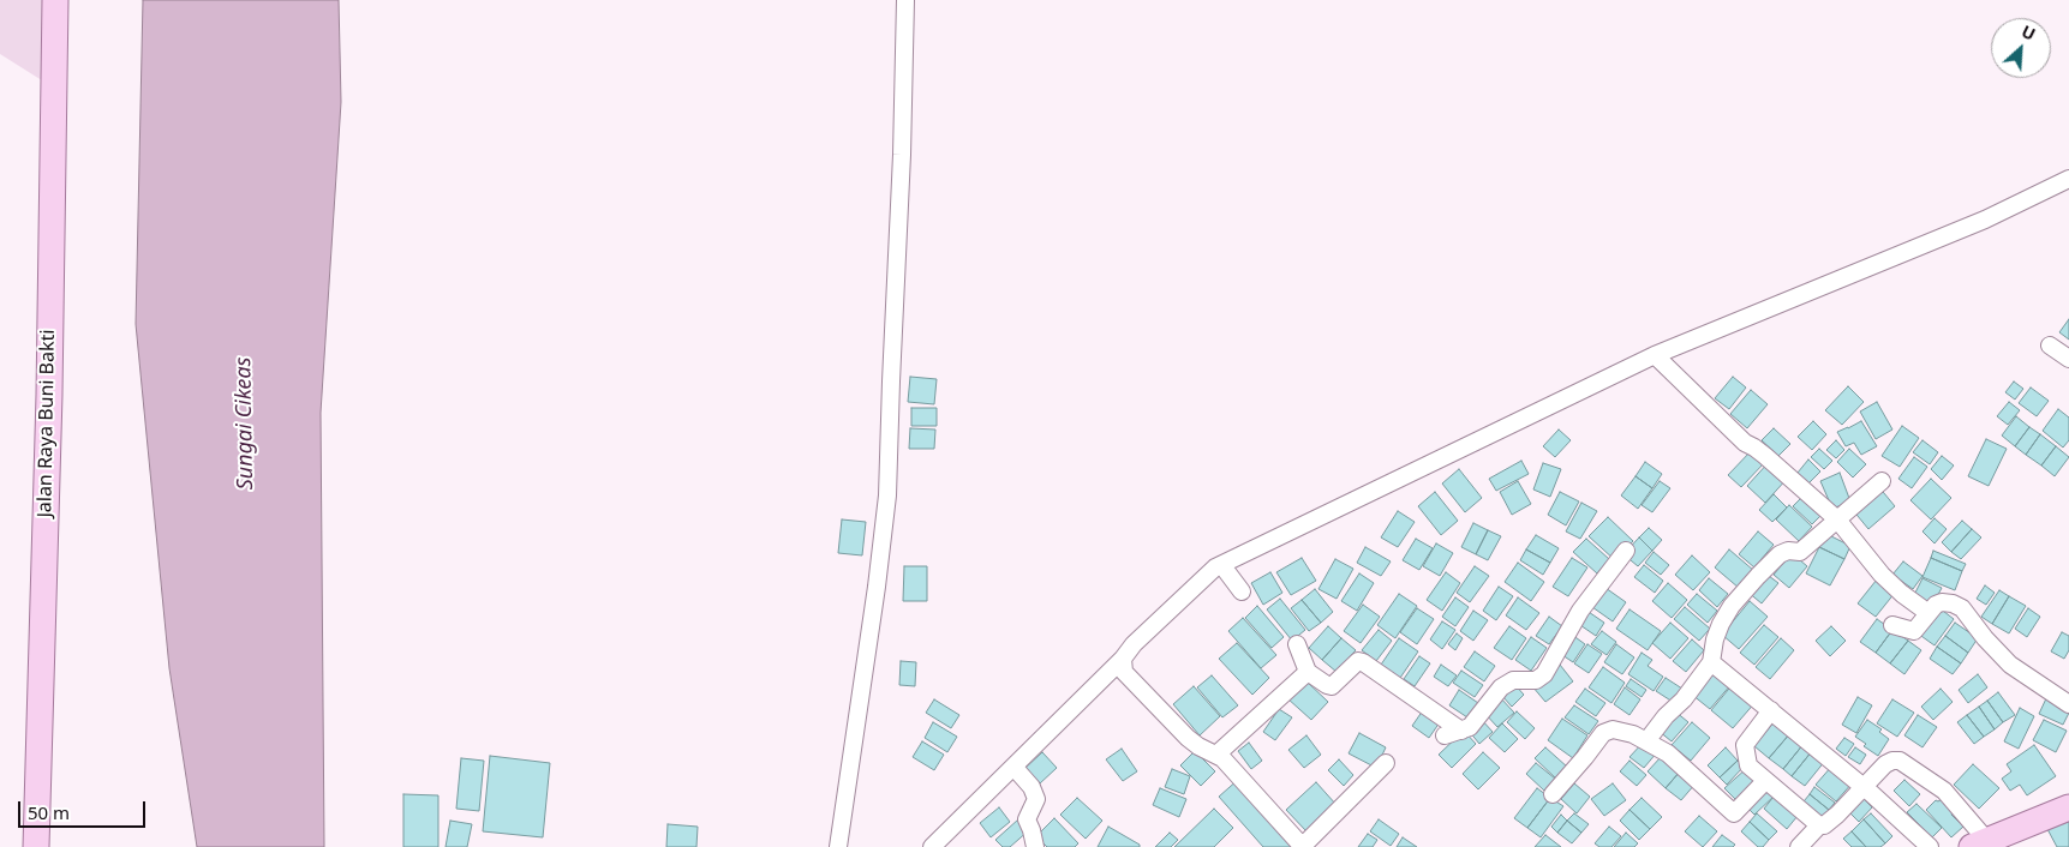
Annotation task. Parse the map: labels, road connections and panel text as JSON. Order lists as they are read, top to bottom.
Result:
{
  "streets": {
    "main road": ["Jalan Raya Buni Bakti"]
  },
  "water": ["Sungai Cikeas"],
  "scale_bar": "50 m",
  "north": "top right"
}
